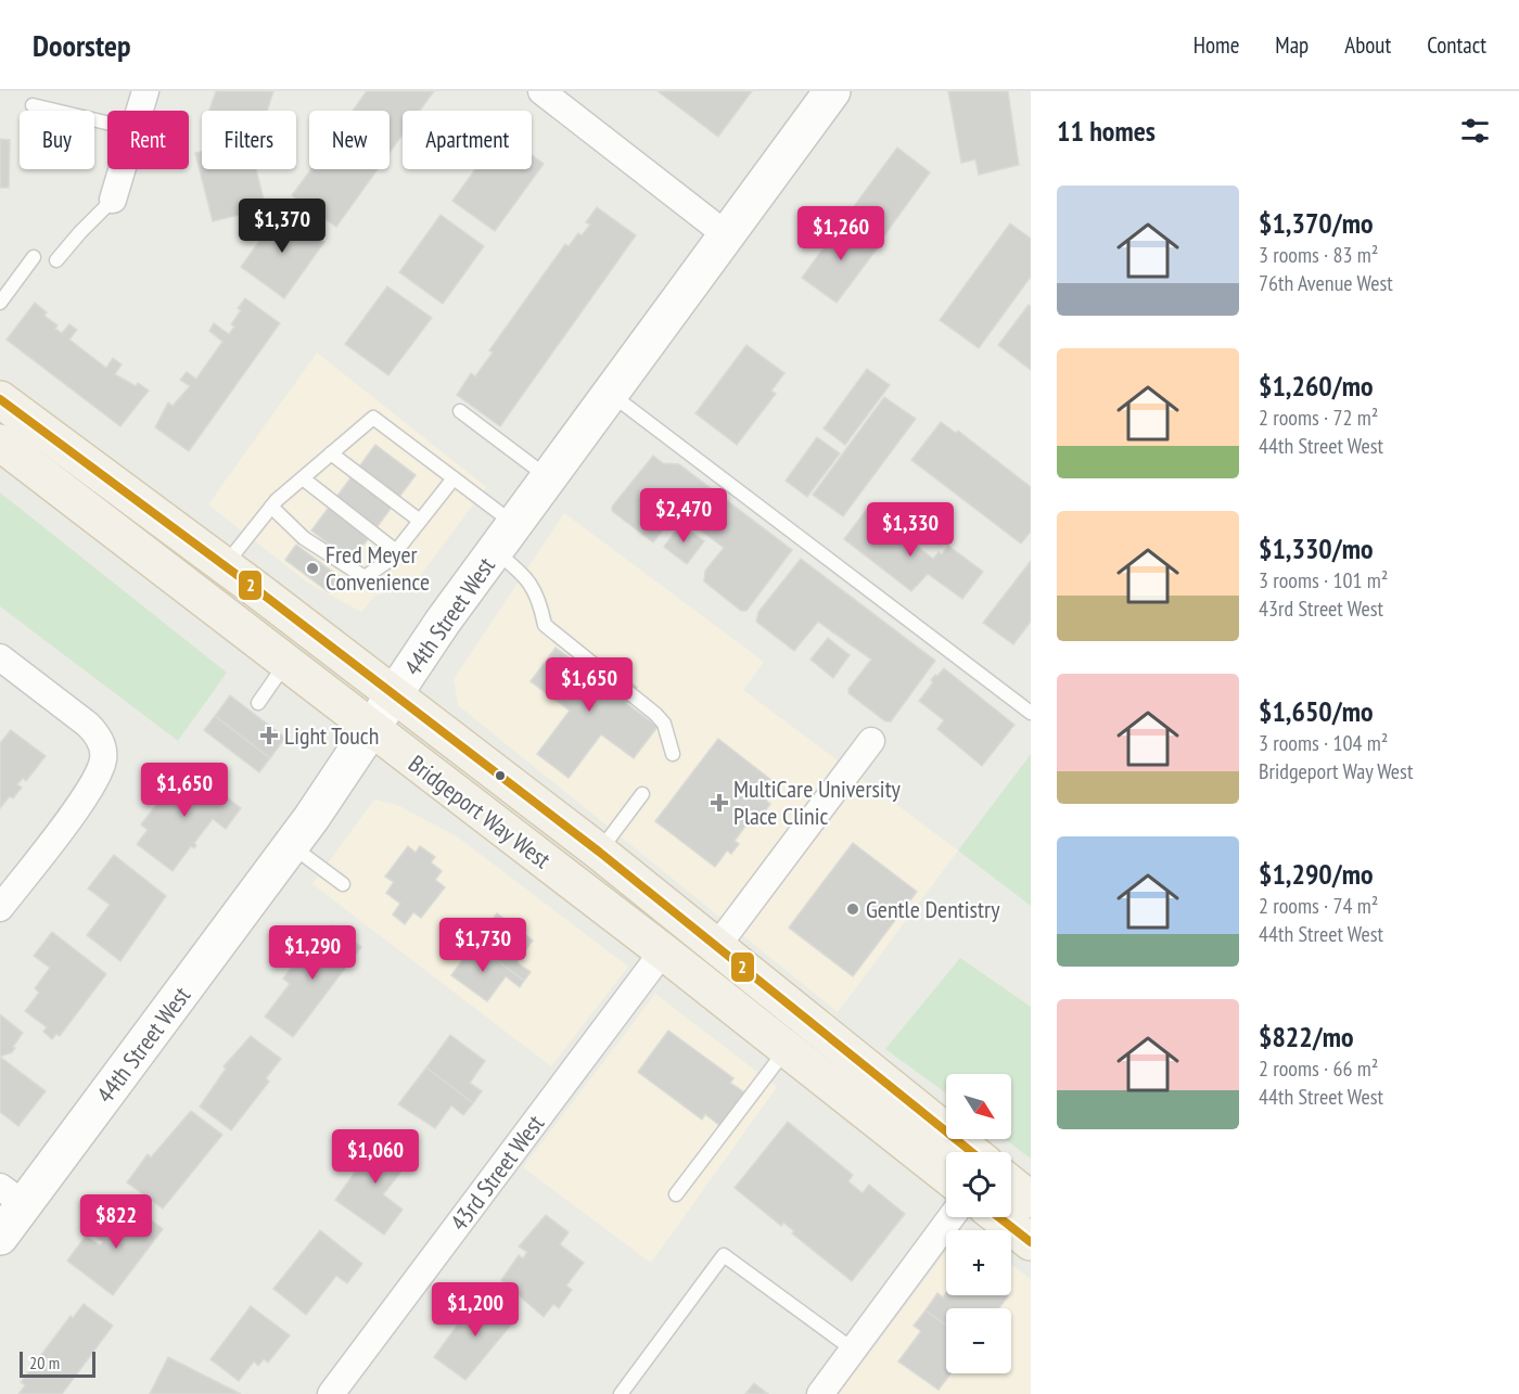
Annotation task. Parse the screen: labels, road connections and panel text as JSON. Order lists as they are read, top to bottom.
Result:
{
  "streets": {
    "main road": ["Bridgeport Way West"],
    "street": ["44th Street West", "43rd Street West"]
  },
  "crossings": [
    ["44th Street West", "Bridgeport Way West"],
    ["Bridgeport Way West", "43rd Street West"]
  ],
  "places": {
    "other": ["Fred Meyer Convenience", "Gentle Dentistry"],
    "health": ["Light Touch", "MultiCare University Place Clinic"]
  },
  "lines": ["transit line 2"],
  "scale_bar": "20 m",
  "north": "bottom right",
  "page": {
    "header": "Doorstep",
    "nav": [
      "Home",
      "Map",
      "About",
      "Contact"
    ],
    "heading": "11 homes",
    "chip": [
      "Buy",
      "Rent",
      "Filters",
      "New",
      "Apartment"
    ],
    "list": [
      {
        "name": "$1,370/mo",
        "note": "3 rooms · 83 m² · 76th Avenue West"
      },
      {
        "name": "$1,260/mo",
        "note": "2 rooms · 72 m² · 44th Street West"
      },
      {
        "name": "$1,330/mo",
        "note": "3 rooms · 101 m² · 43rd Street West"
      },
      {
        "name": "$1,650/mo",
        "note": "3 rooms · 104 m² · Bridgeport Way West"
      },
      {
        "name": "$1,290/mo",
        "note": "2 rooms · 74 m² · 44th Street West"
      },
      {
        "name": "$822/mo",
        "note": "2 rooms · 66 m² · 44th Street West"
      }
    ],
    "price": [
      "$1,370",
      "$1,260",
      "$2,470",
      "$1,330",
      "$1,650",
      "$1,650",
      "$1,730",
      "$1,290",
      "$1,060",
      "$822",
      "$1,200"
    ],
    "map_buttons": ["+", "−"],
    "scale": "20 m"
  }
}
